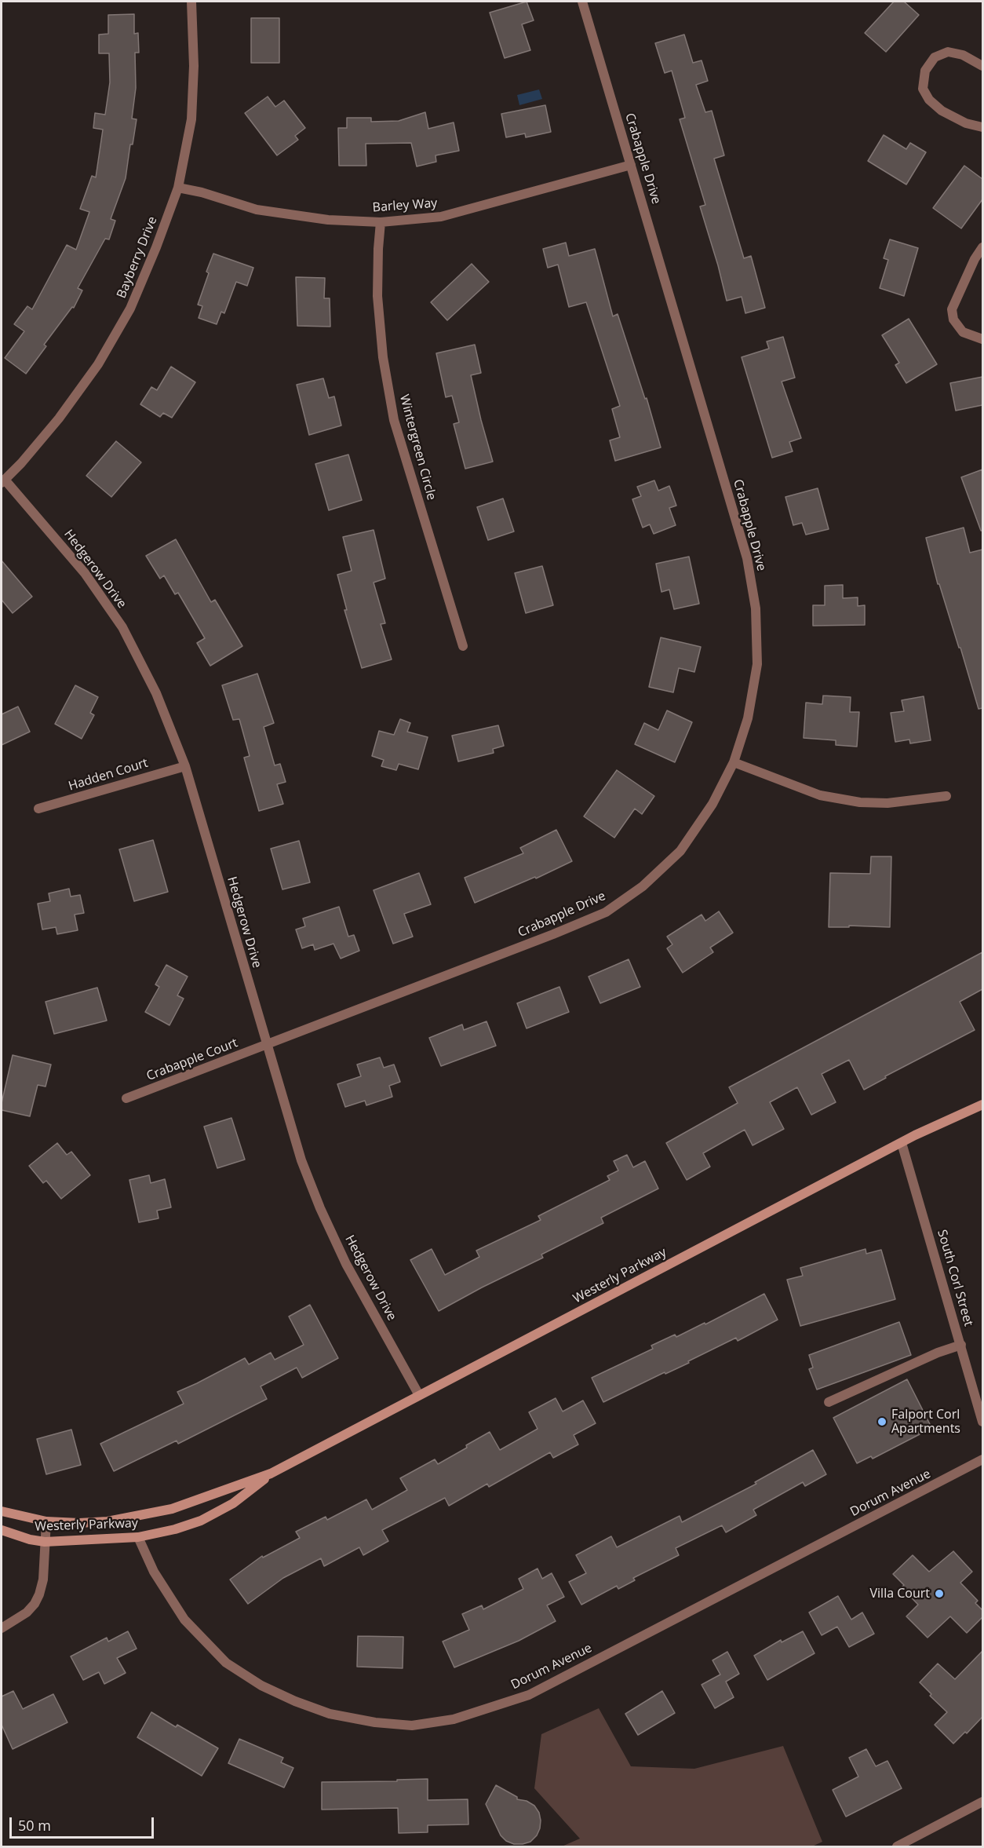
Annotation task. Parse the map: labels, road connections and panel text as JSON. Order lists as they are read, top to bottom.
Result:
{
  "streets": {
    "main road": ["Westerly Parkway"],
    "street": [
      "Crabapple Drive",
      "Barley Way",
      "Bayberry Drive",
      "Wintergreen Circle",
      "Hedgerow Drive",
      "Hadden Court",
      "Crabapple Court",
      "South Corl Street",
      "Dorum Avenue"
    ]
  },
  "crossings": [
    ["Crabapple Drive", "Barley Way"],
    ["Crabapple Drive", "Hedgerow Drive"],
    ["Crabapple Drive", "Crabapple Court"],
    ["Barley Way", "Bayberry Drive"],
    ["Barley Way", "Wintergreen Circle"],
    ["Bayberry Drive", "Hedgerow Drive"],
    ["Hedgerow Drive", "Hadden Court"],
    ["Hedgerow Drive", "Crabapple Court"],
    ["Hedgerow Drive", "Westerly Parkway"],
    ["Westerly Parkway", "South Corl Street"],
    ["Westerly Parkway", "Dorum Avenue"]
  ],
  "places": ["Falport Corl Apartments", "Villa Court"],
  "scale_bar": "50 m"
}
